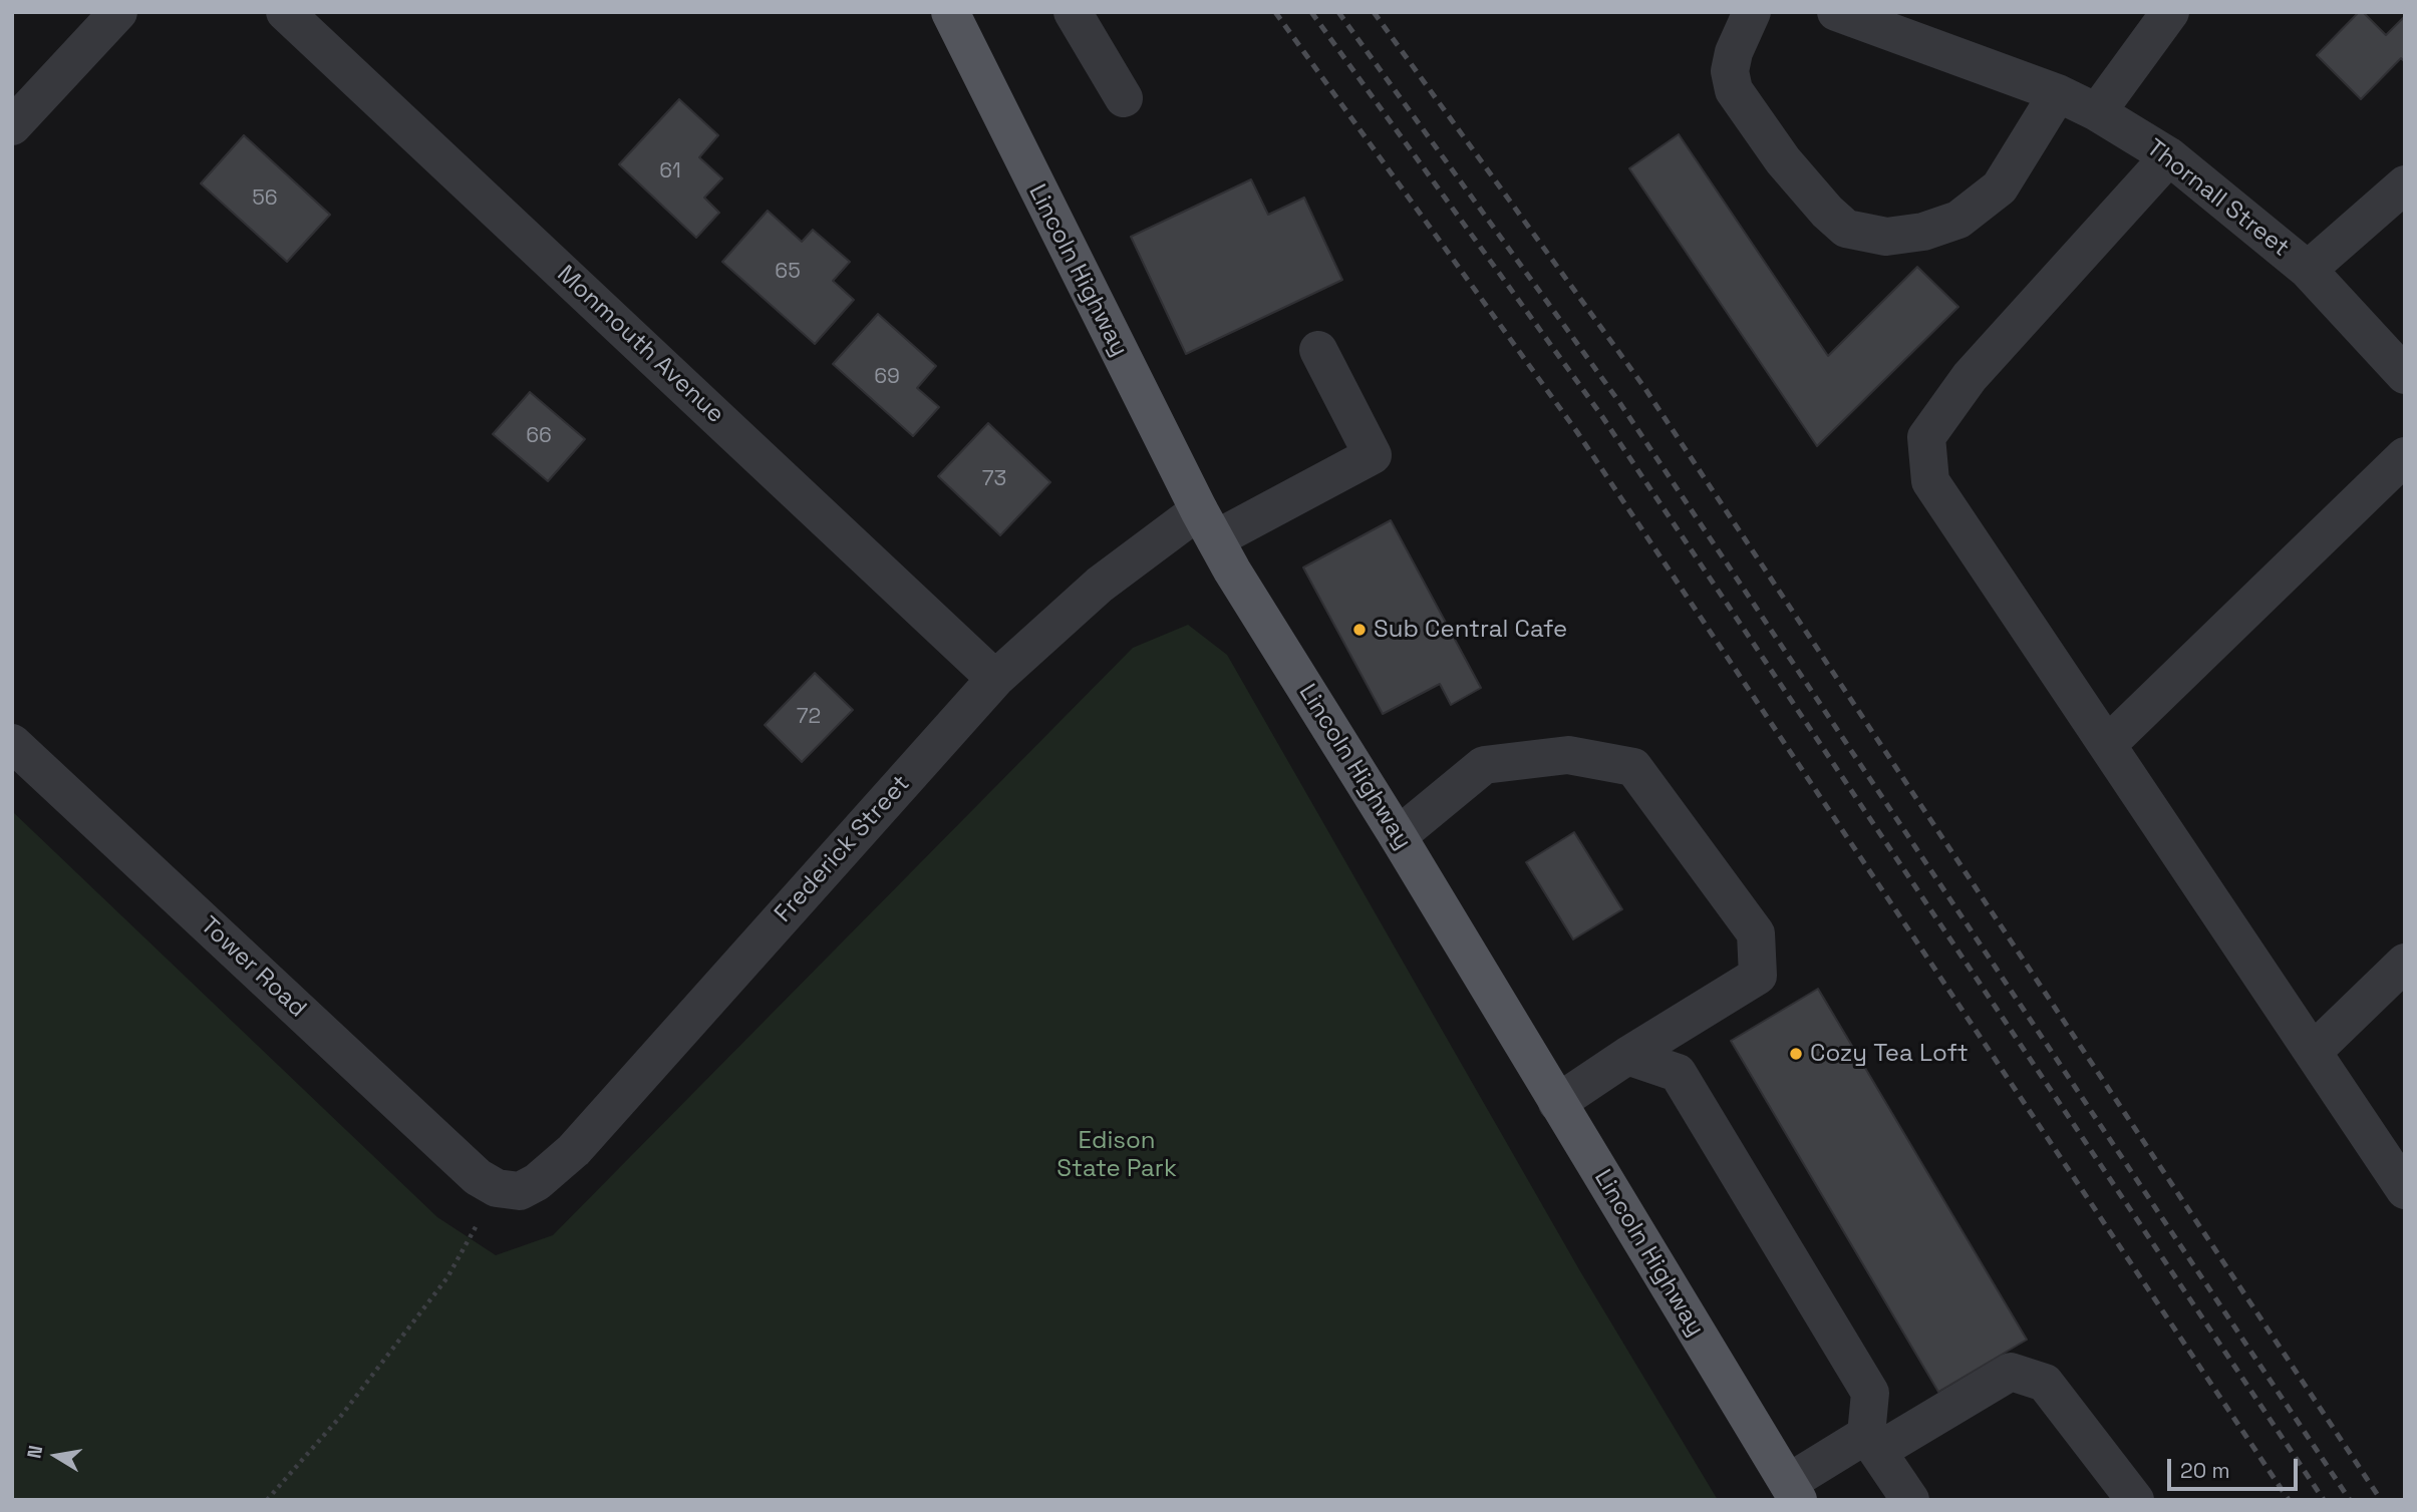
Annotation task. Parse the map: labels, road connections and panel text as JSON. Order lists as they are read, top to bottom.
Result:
{
  "streets": {
    "main road": ["Lincoln Highway"],
    "street": [
      "Thornall Street",
      "Monmouth Avenue",
      "Frederick Street",
      "Tower Road"
    ]
  },
  "crossings": [
    ["Lincoln Highway", "Frederick Street"],
    ["Monmouth Avenue", "Frederick Street"],
    ["Frederick Street", "Tower Road"]
  ],
  "parks": ["Edison State Park"],
  "places": ["Sub Central Cafe", "Cozy Tea Loft"],
  "house_numbers": [
    "61",
    "56",
    "65",
    "69",
    "66",
    "73",
    "72"
  ],
  "scale_bar": "20 m",
  "north": "left"
}
